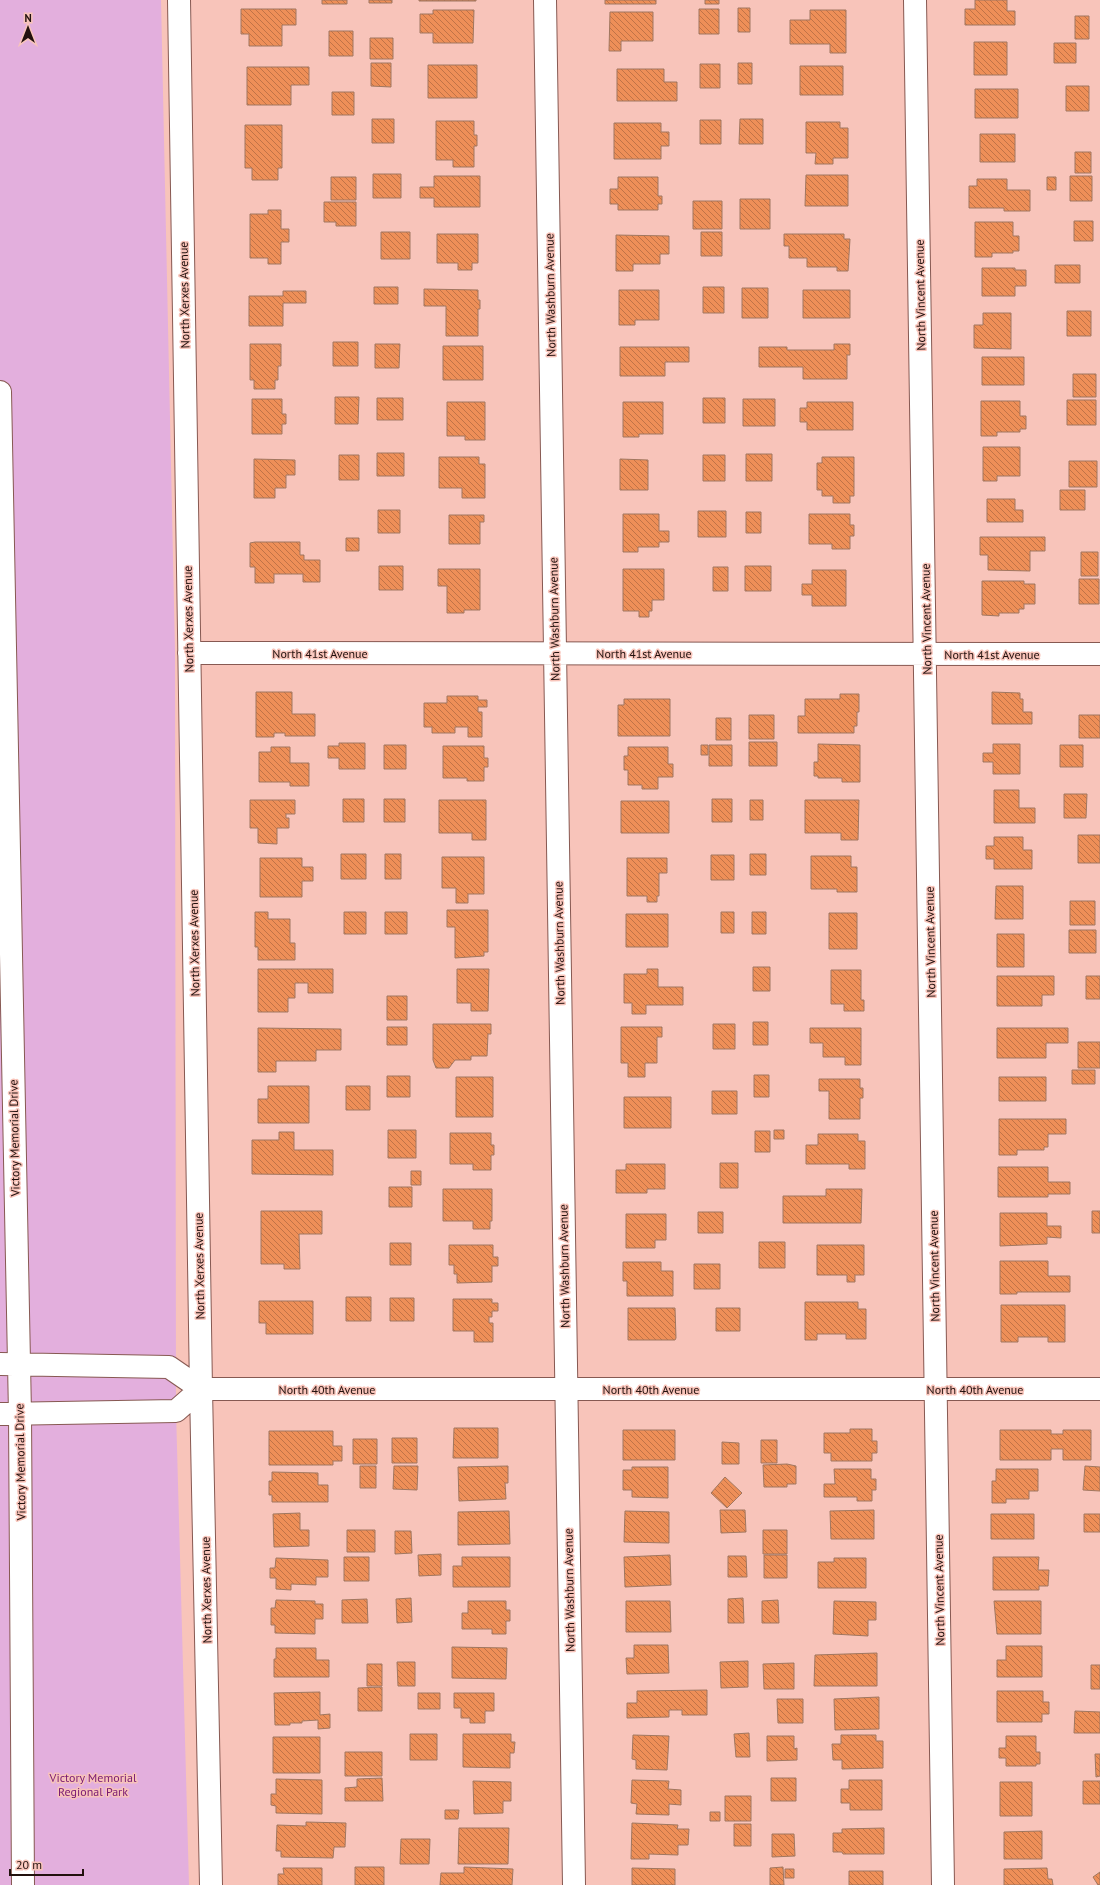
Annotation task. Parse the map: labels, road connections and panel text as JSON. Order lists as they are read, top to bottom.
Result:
{
  "streets": {
    "street": [
      "North Xerxes Avenue",
      "North Washburn Avenue",
      "North Vincent Avenue",
      "North 41st Avenue",
      "Victory Memorial Drive",
      "North 40th Avenue"
    ]
  },
  "crossings": [
    ["North Xerxes Avenue", "North 41st Avenue"],
    ["North Xerxes Avenue", "North 40th Avenue"],
    ["North Washburn Avenue", "North 41st Avenue"],
    ["North Washburn Avenue", "North 40th Avenue"],
    ["North Vincent Avenue", "North 41st Avenue"],
    ["North Vincent Avenue", "North 40th Avenue"]
  ],
  "parks": ["Victory Memorial Regional Park"],
  "scale_bar": "20 m",
  "north": "top"
}
